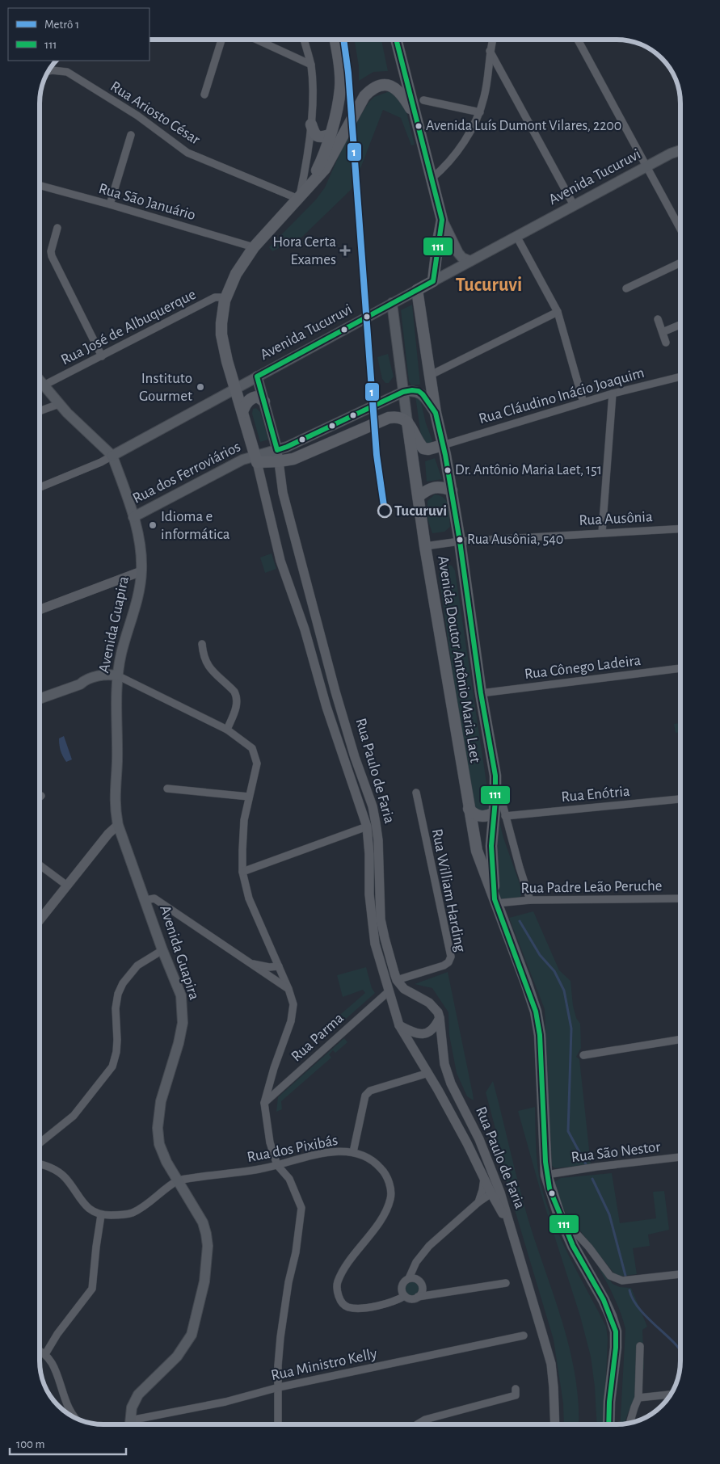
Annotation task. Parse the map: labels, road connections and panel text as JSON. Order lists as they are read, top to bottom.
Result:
{
  "streets": {
    "main road": [
      "Avenida Tucuruvi",
      "Rua dos Ferroviários",
      "Avenida Guapira",
      "Avenida Doutor Antônio Maria Laet",
      "Rua Paulo de Faria"
    ],
    "street": [
      "Rua Ariosto César",
      "Rua São Januário",
      "Rua José de Albuquerque",
      "Rua Cláudino Inácio Joaquim",
      "Rua Ausônia",
      "Rua Cônego Ladeira",
      "Rua Enótria",
      "Rua Padre Leão Peruche",
      "Rua William Harding",
      "Rua Parma",
      "Rua dos Pixibás",
      "Rua São Nestor",
      "Rua Ministro Kelly"
    ]
  },
  "crossings": [
    ["Rua Ariosto César", "Rua Paulo de Faria"],
    ["Avenida Tucuruvi", "Avenida Guapira"],
    ["Avenida Tucuruvi", "Avenida Doutor Antônio Maria Laet"],
    ["Avenida Tucuruvi", "Rua Paulo de Faria"],
    ["Rua São Januário", "Rua Paulo de Faria"],
    ["Rua José de Albuquerque", "Rua Paulo de Faria"],
    ["Rua Cláudino Inácio Joaquim", "Avenida Doutor Antônio Maria Laet"],
    ["Rua dos Ferroviários", "Avenida Guapira"],
    ["Rua dos Ferroviários", "Rua Paulo de Faria"],
    ["Rua Ausônia", "Avenida Doutor Antônio Maria Laet"],
    ["Avenida Guapira", "Rua dos Pixibás"],
    ["Avenida Guapira", "Rua Ministro Kelly"],
    ["Avenida Doutor Antônio Maria Laet", "Rua Cônego Ladeira"],
    ["Avenida Doutor Antônio Maria Laet", "Rua Enótria"],
    ["Avenida Doutor Antônio Maria Laet", "Rua Padre Leão Peruche"],
    ["Avenida Doutor Antônio Maria Laet", "Rua São Nestor"],
    ["Rua Paulo de Faria", "Rua William Harding"],
    ["Rua Paulo de Faria", "Rua Parma"]
  ],
  "districts": ["Tucuruvi"],
  "places": {
    "other": [
      "Avenida Luís Dumont Vilares, 2200",
      "Instituto Gourmet",
      "Dr. Antônio Maria Laet, 151",
      "Tucuruvi",
      "Idioma e informática",
      "Rua Ausônia, 540"
    ],
    "health": ["Hora Certa Exames"]
  },
  "lines": ["metro line 1", "transit line 111"],
  "legend": ["Metrô 1", "111"],
  "scale_bar": "100 m"
}
